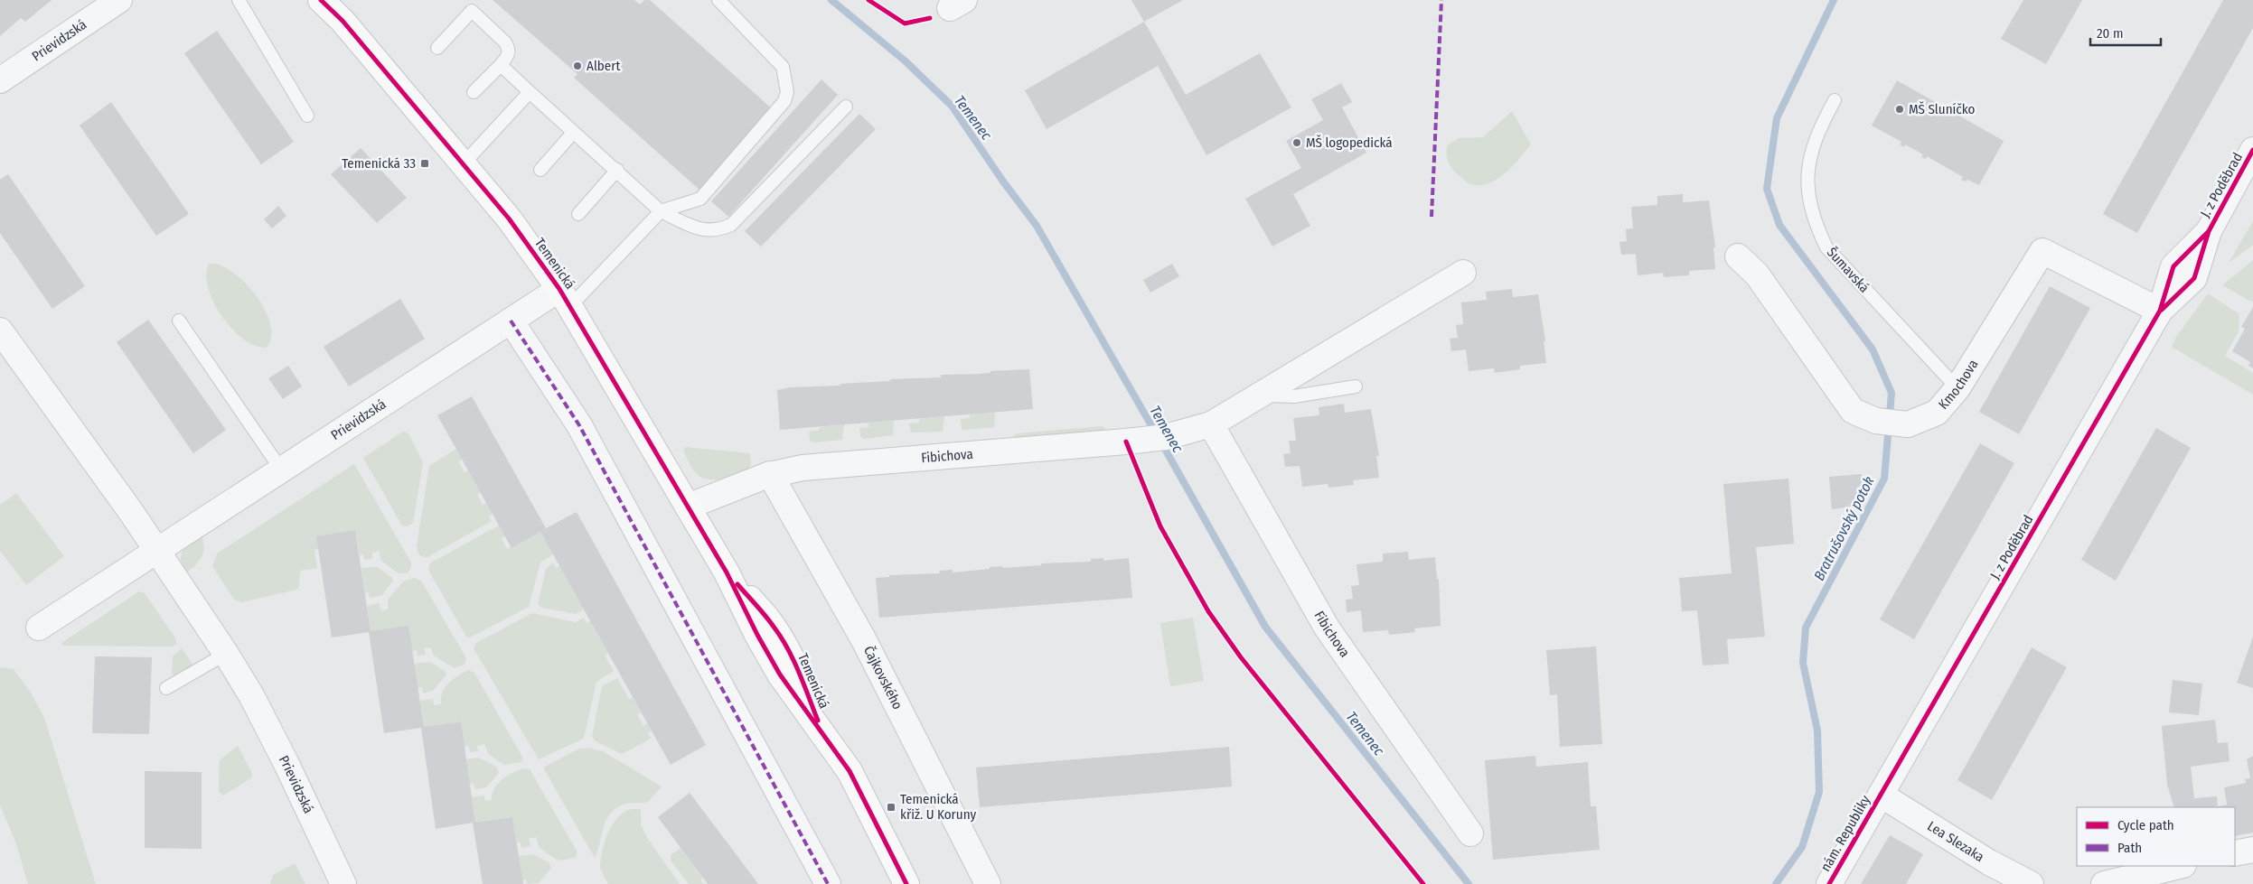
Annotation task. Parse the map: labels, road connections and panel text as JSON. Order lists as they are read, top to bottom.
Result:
{
  "streets": {
    "street": [
      "Prievidzská",
      "J. z Poděbrad",
      "Temenická",
      "Kmochova",
      "Fibichova",
      "Čajkovského",
      "nám. Republiky",
      "Lea Slezaka"
    ],
    "lane": ["Šumavská"]
  },
  "crossings": [
    ["Prievidzská", "Temenická"],
    ["J. z Poděbrad", "Kmochova"],
    ["J. z Poděbrad", "nám. Republiky"],
    ["J. z Poděbrad", "Lea Slezaka"],
    ["Temenická", "Fibichova"],
    ["Šumavská", "Kmochova"],
    ["Fibichova", "Čajkovského"],
    ["nám. Republiky", "Lea Slezaka"]
  ],
  "water": ["Temenec", "Bratrušovský potok"],
  "places": {
    "other": ["Albert", "MŠ Sluníčko", "MŠ logopedická"],
    "transit": ["Temenická 33", "Temenická křiž. U Koruny"]
  },
  "legend": ["Cycle path", "Path"],
  "scale_bar": "20 m"
}
